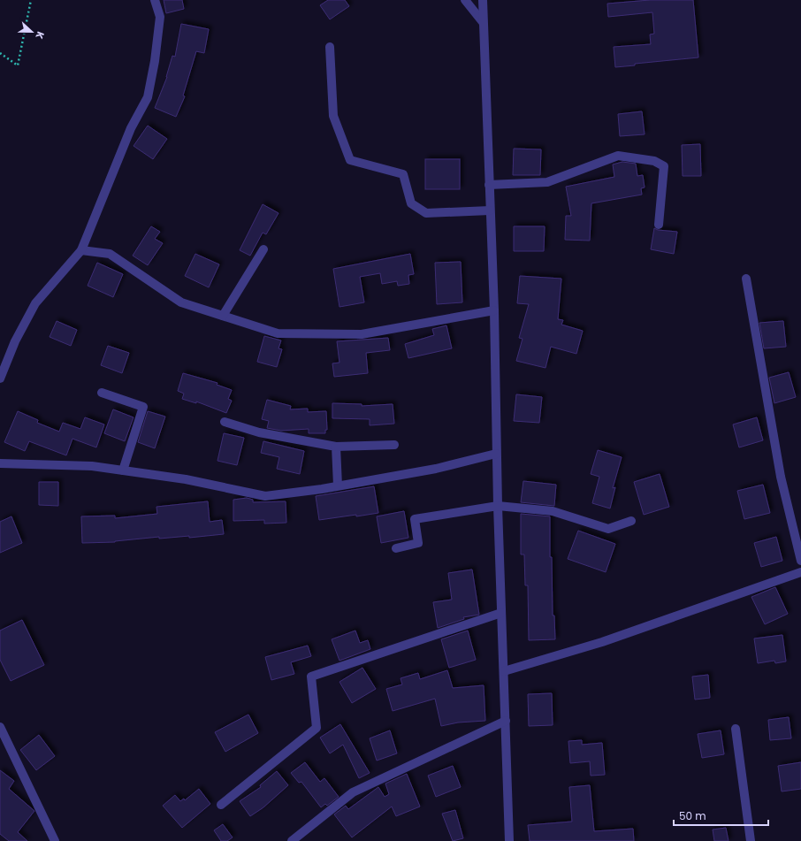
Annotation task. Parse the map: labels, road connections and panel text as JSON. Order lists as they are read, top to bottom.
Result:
{
  "scale_bar": "50 m",
  "north": "right"
}
